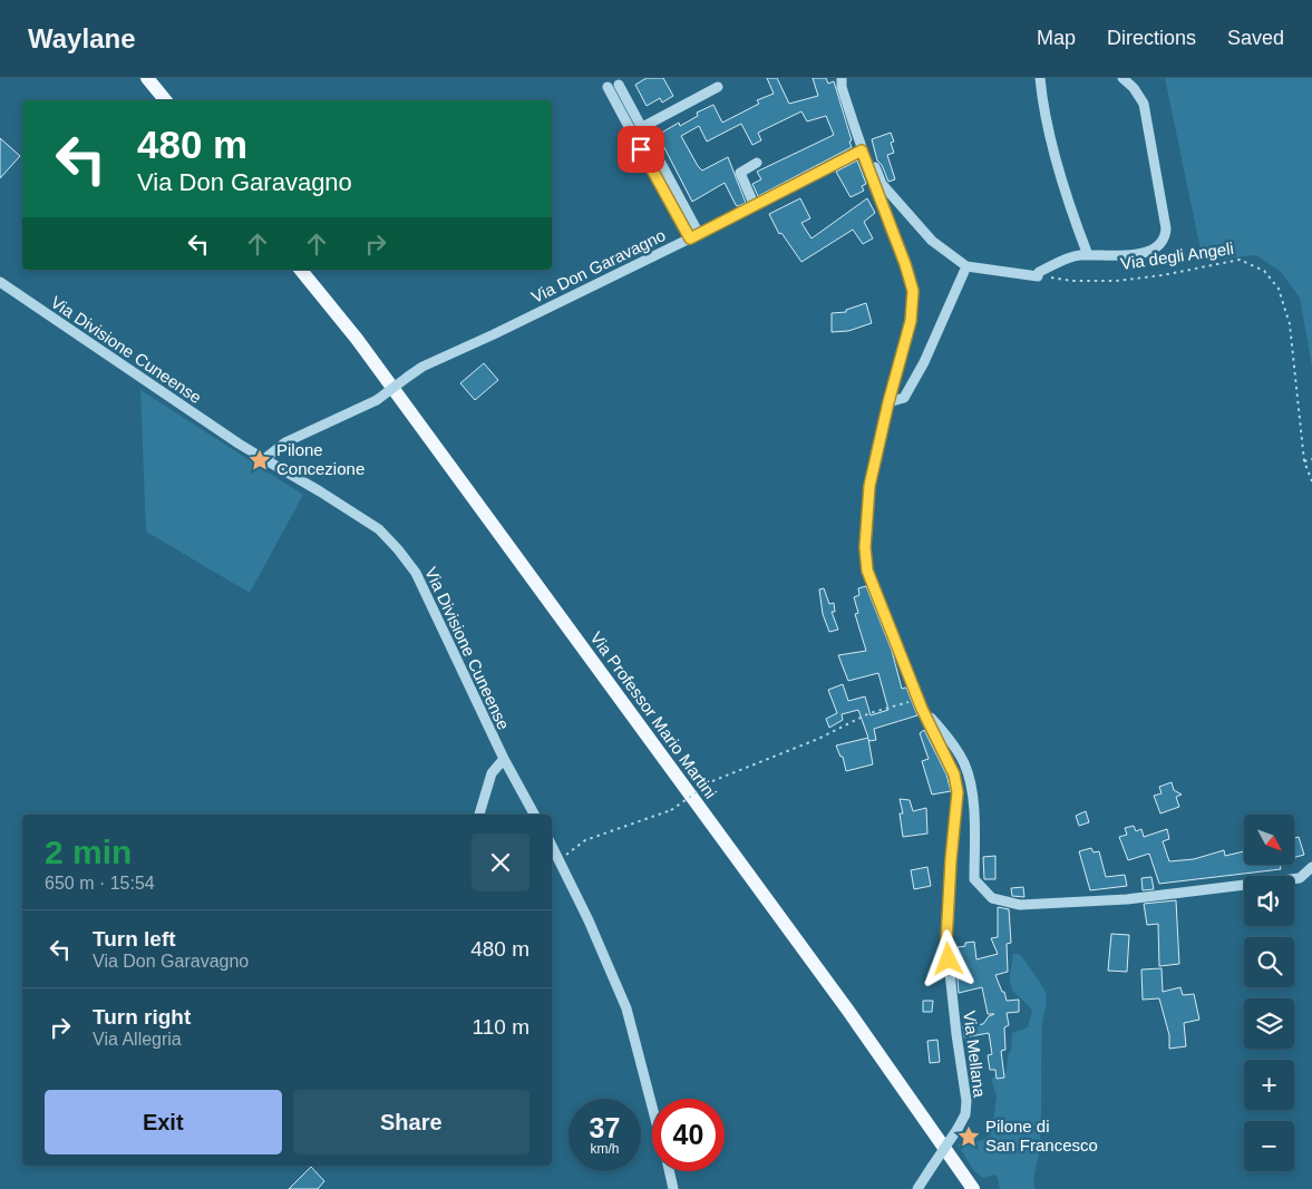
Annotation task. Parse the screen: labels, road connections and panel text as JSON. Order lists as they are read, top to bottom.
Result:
{
  "streets": {
    "main road": ["Via Professor Mario Martini"],
    "street": ["Via Don Garavagno", "Via Divisione Cuneense", "Via Mellana"],
    "path": ["Via degli Angeli"]
  },
  "crossings": [
    ["Via Don Garavagno", "Via Divisione Cuneense"],
    ["Via Don Garavagno", "Via Mellana"]
  ],
  "places": {
    "place": ["Pilone Concezione", "Pilone di San Francesco"]
  },
  "north": "bottom right",
  "page": {
    "header": "Waylane",
    "nav": ["Map", "Directions", "Saved"],
    "turn": ["480 m", "Via Don Garavagno"],
    "map_buttons": ["+", "−"],
    "heading": ["2 min", "650 m · 15:54"],
    "list": [
      {
        "name": "Turn left",
        "note": "Via Don Garavagno",
        "value": "480 m"
      },
      {
        "name": "Turn right",
        "note": "Via Allegria",
        "value": "110 m"
      }
    ],
    "buttons": ["Exit", "Share"],
    "speed": "37 km/h",
    "limit": "40"
  }
}
